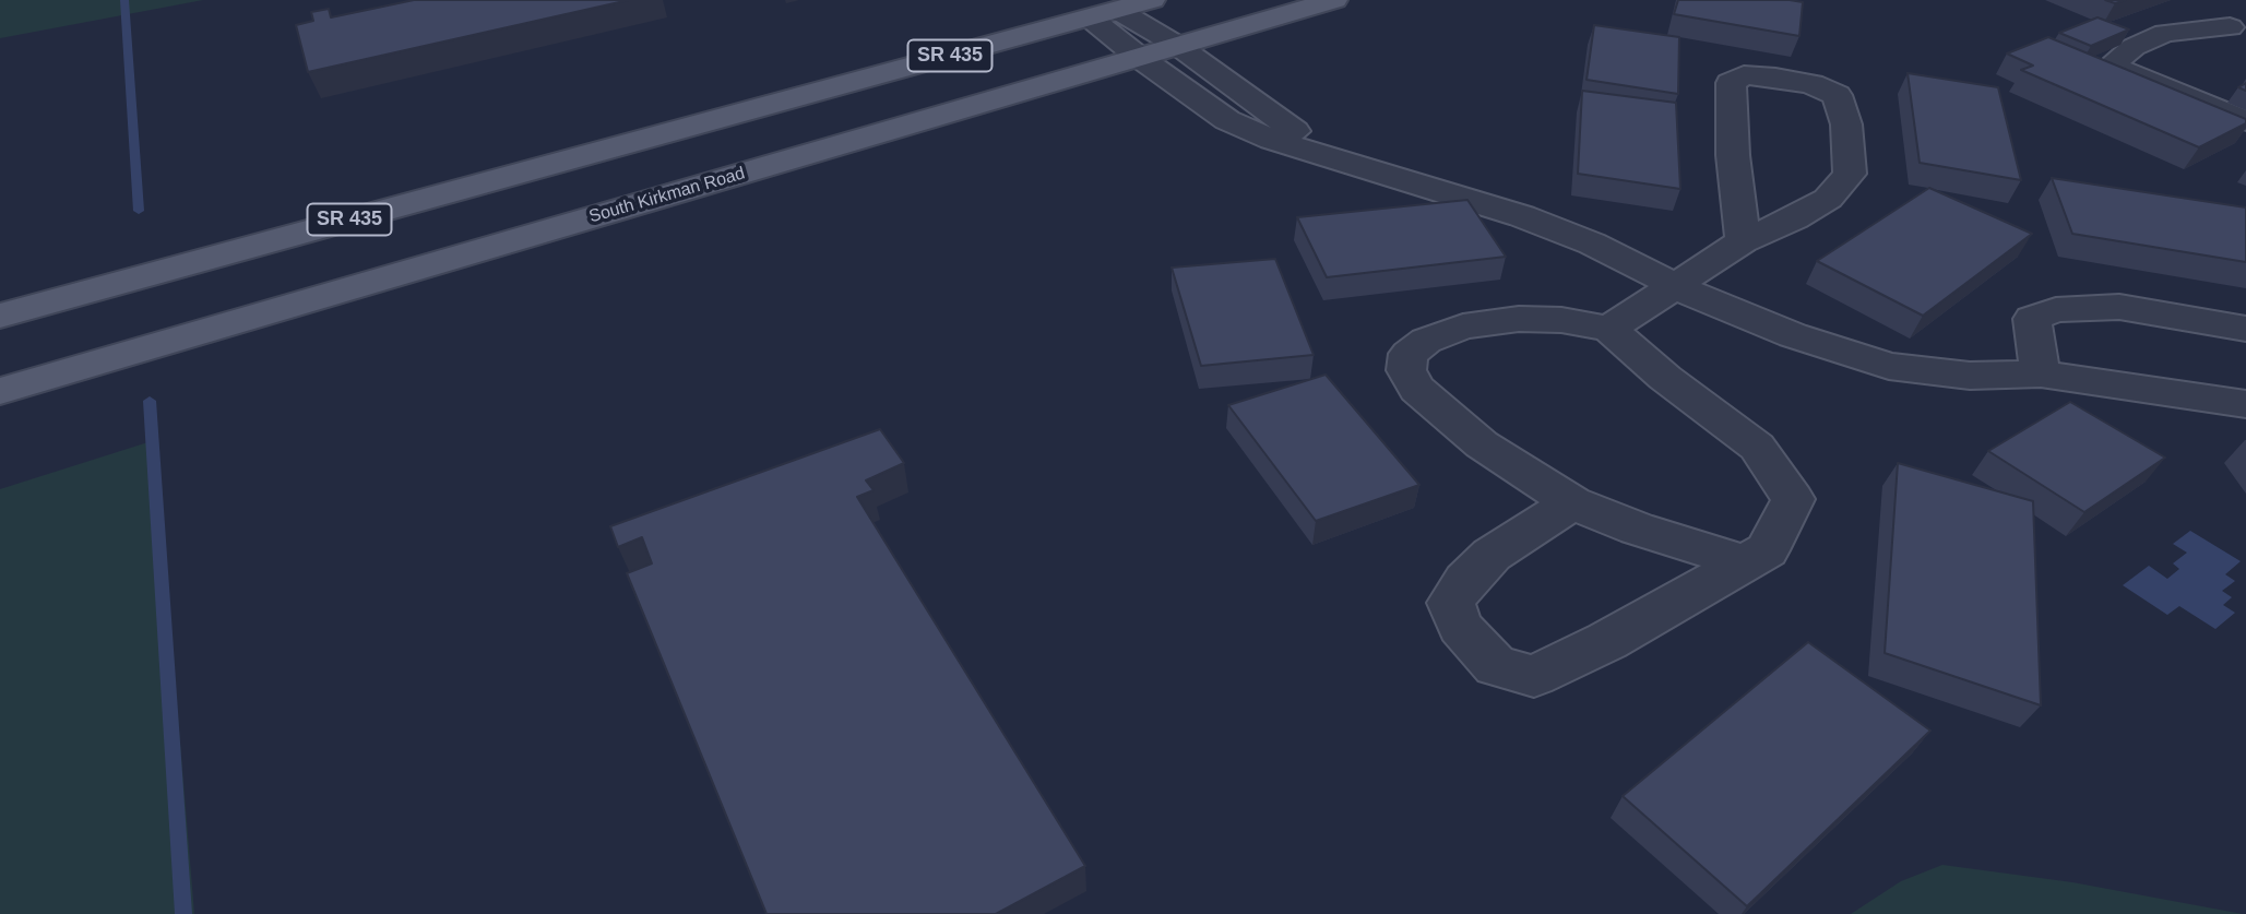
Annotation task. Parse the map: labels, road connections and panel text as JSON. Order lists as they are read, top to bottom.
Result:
{
  "streets": {
    "main road": ["SR 435", "South Kirkman Road"]
  }
}
